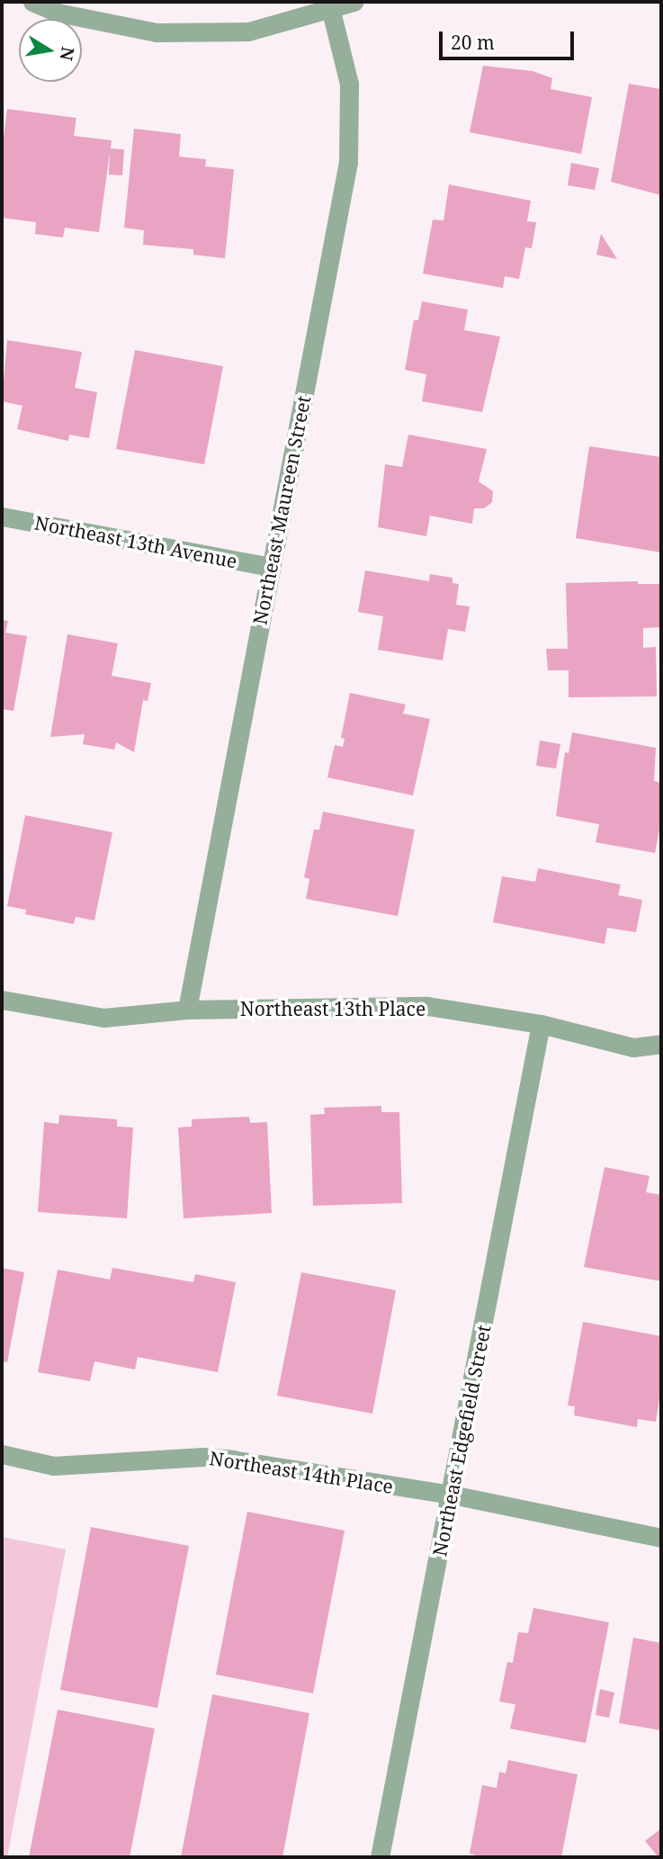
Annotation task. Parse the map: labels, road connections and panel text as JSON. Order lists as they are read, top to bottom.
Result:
{
  "streets": {
    "street": [
      "Northeast Maureen Street",
      "Northeast 13th Avenue",
      "Northeast 13th Place",
      "Northeast Edgefield Street",
      "Northeast 14th Place"
    ]
  },
  "crossings": [
    ["Northeast Maureen Street", "Northeast 13th Avenue"],
    ["Northeast Maureen Street", "Northeast 13th Place"],
    ["Northeast 13th Place", "Northeast Edgefield Street"],
    ["Northeast Edgefield Street", "Northeast 14th Place"]
  ],
  "scale_bar": "20 m",
  "north": "right"
}
